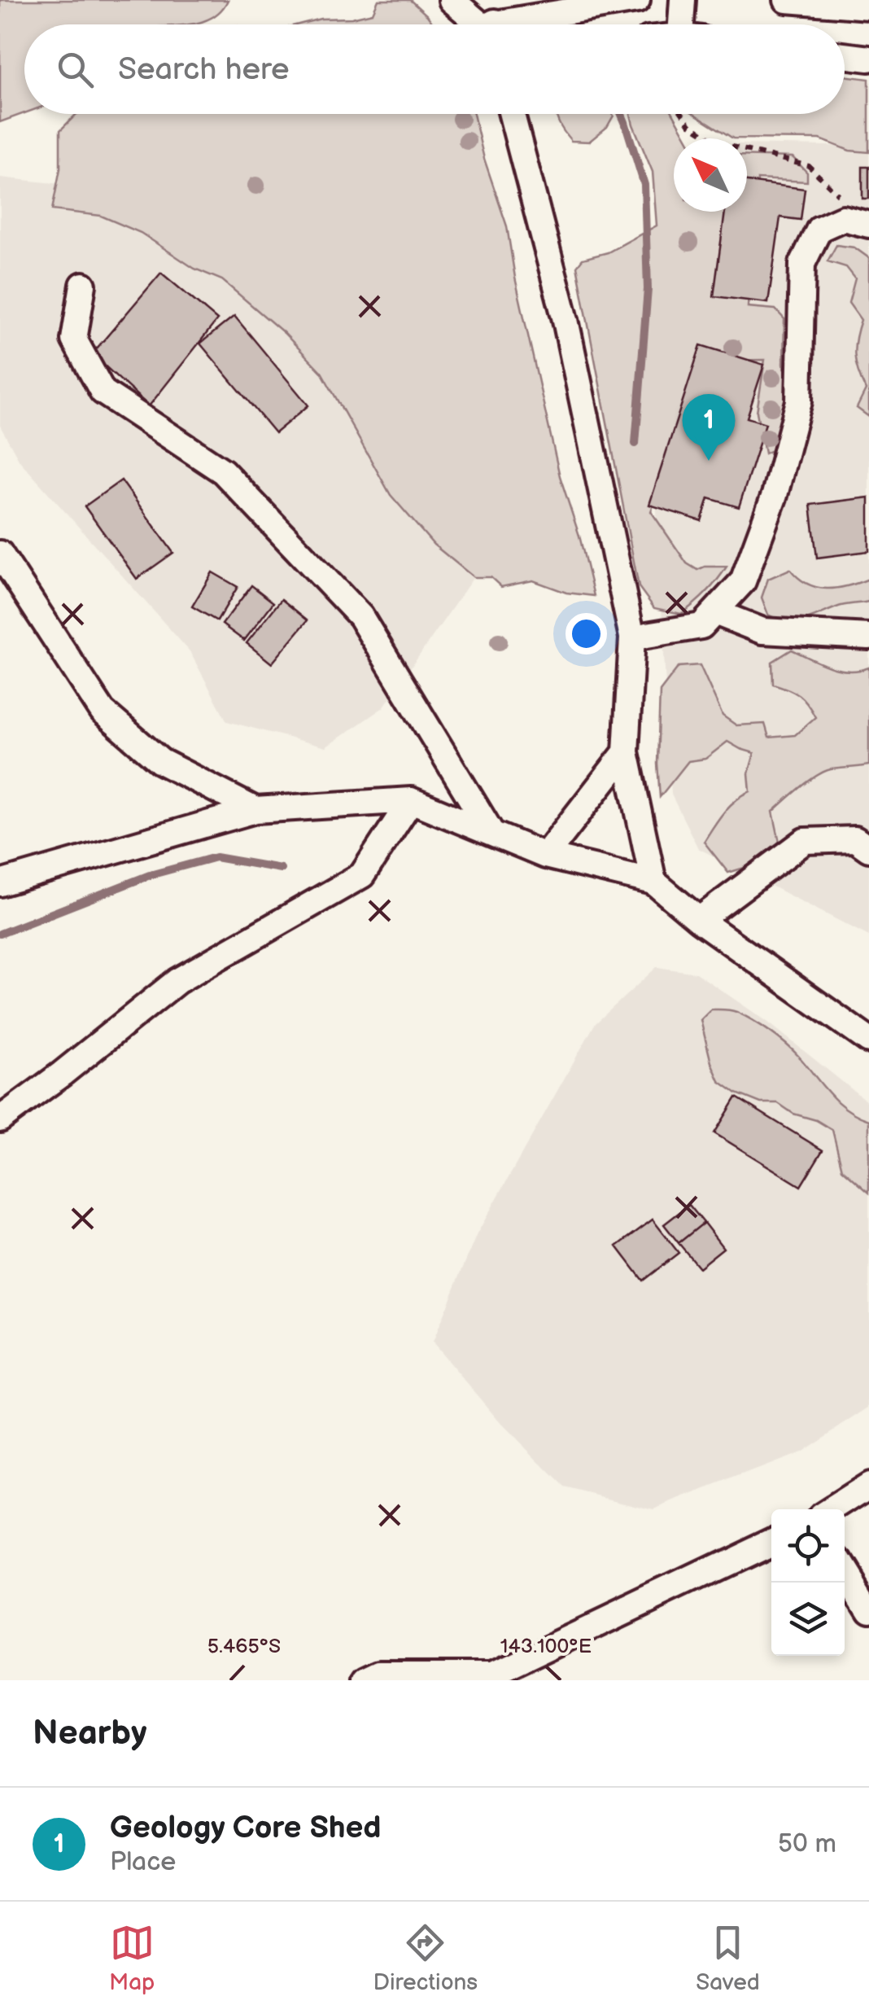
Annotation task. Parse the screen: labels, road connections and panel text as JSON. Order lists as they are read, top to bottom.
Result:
{
  "north": "top left",
  "page": {
    "search": "Search here",
    "pins": "1",
    "heading": "Nearby",
    "list": [
      {
        "mark": "1",
        "name": "Geology Core Shed",
        "note": "Place",
        "value": "50 m"
      }
    ],
    "nav": ["Map", "Directions", "Saved"]
  },
  "coordinates": ["5.465°S", "143.100°E"]
}
